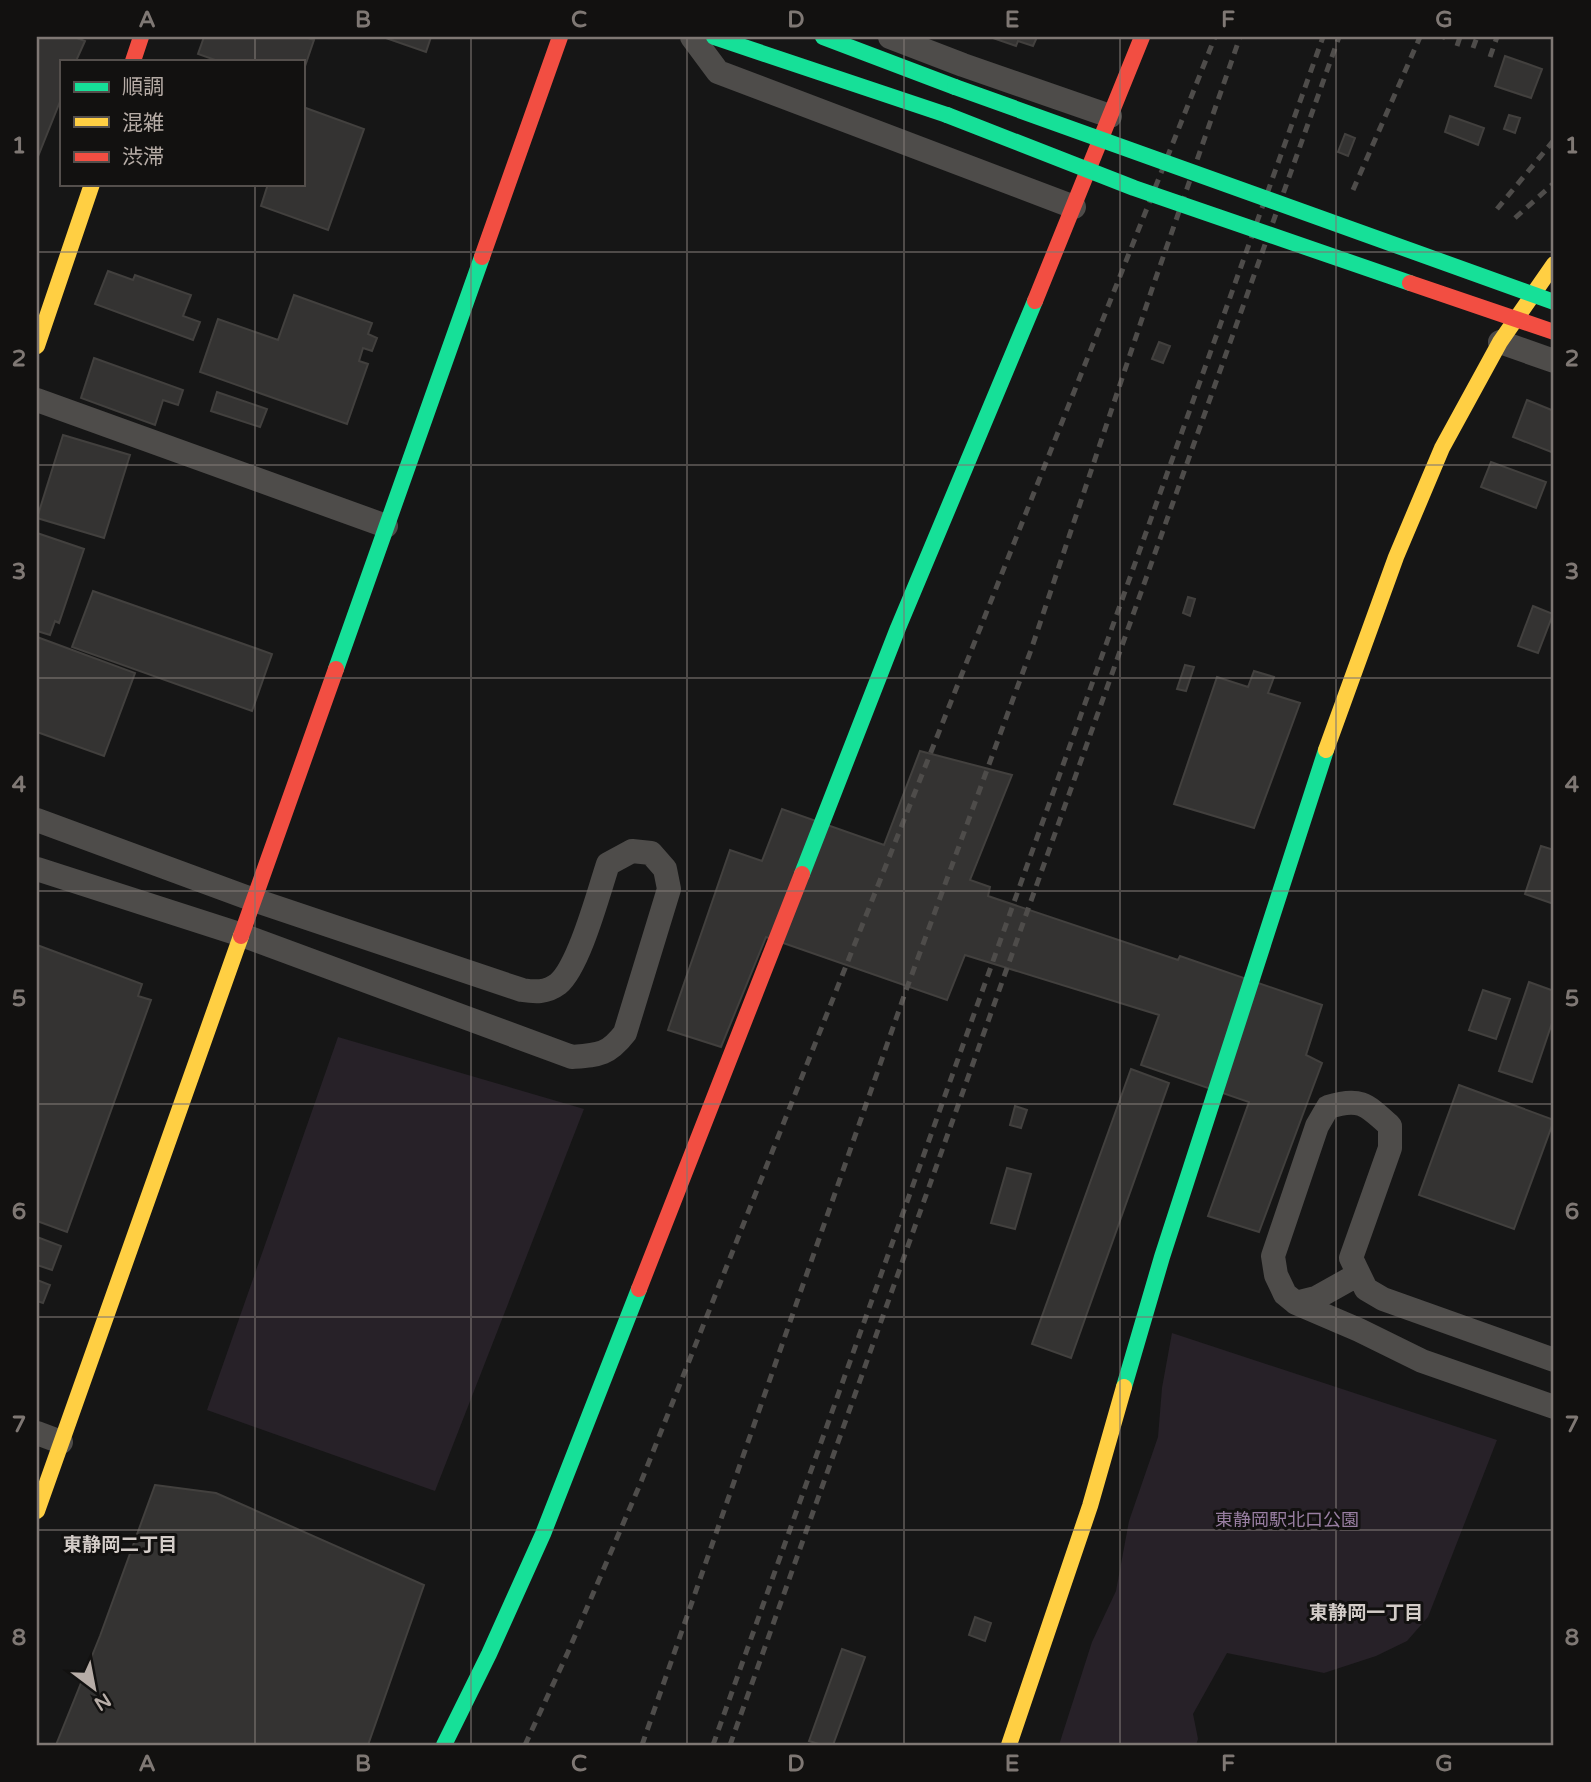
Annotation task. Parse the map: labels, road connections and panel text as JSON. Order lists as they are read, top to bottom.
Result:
{
  "districts": ["東静岡二丁目", "東静岡一丁目"],
  "parks": ["東静岡駅北口公園"],
  "legend": ["順調", "混雑", "渋滞"],
  "north": "bottom right",
  "grid": {
    "columns": [
      "A",
      "B",
      "C",
      "D",
      "E",
      "F",
      "G"
    ],
    "rows": [
      "1",
      "2",
      "3",
      "4",
      "5",
      "6",
      "7",
      "8"
    ]
  }
}
